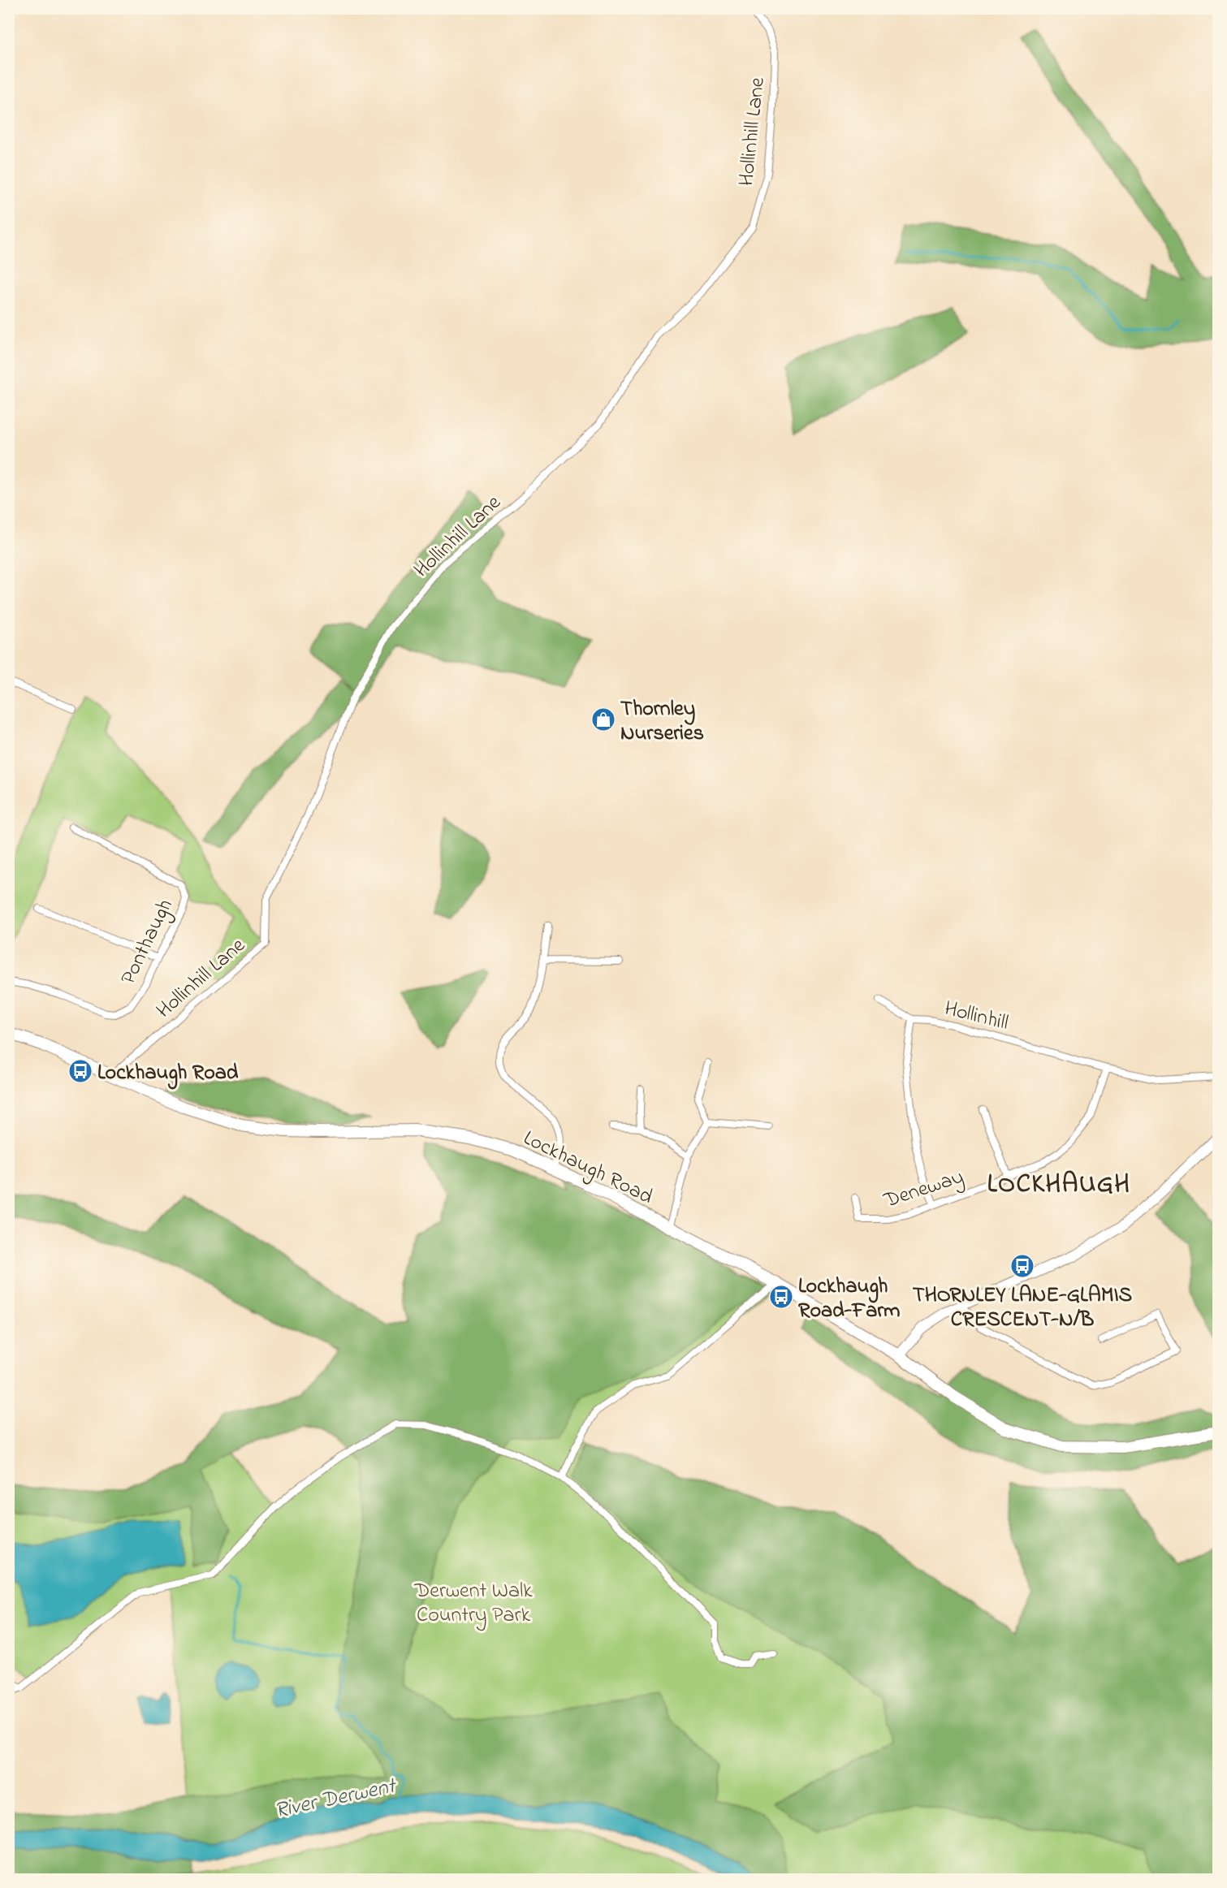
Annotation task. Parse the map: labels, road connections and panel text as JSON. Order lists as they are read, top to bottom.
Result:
{
  "streets": {
    "main road": ["Lockhaugh Road"],
    "street": [
      "Hollinhill Lane",
      "Ponthaugh",
      "Hollinhill",
      "Deneway"
    ]
  },
  "crossings": [
    ["Hollinhill Lane", "Lockhaugh Road"],
    ["Hollinhill", "Deneway"]
  ],
  "districts": ["LOCKHAUGH"],
  "water": ["River Derwent"],
  "parks": ["Derwent Walk Country Park"],
  "places": {
    "shop": ["Thornley Nurseries"],
    "bus stop": ["Lockhaugh Road", "THORNLEY LANE-GLAMIS CRESCENT-N/B", "Lockhaugh Road-Farm"]
  }
}
